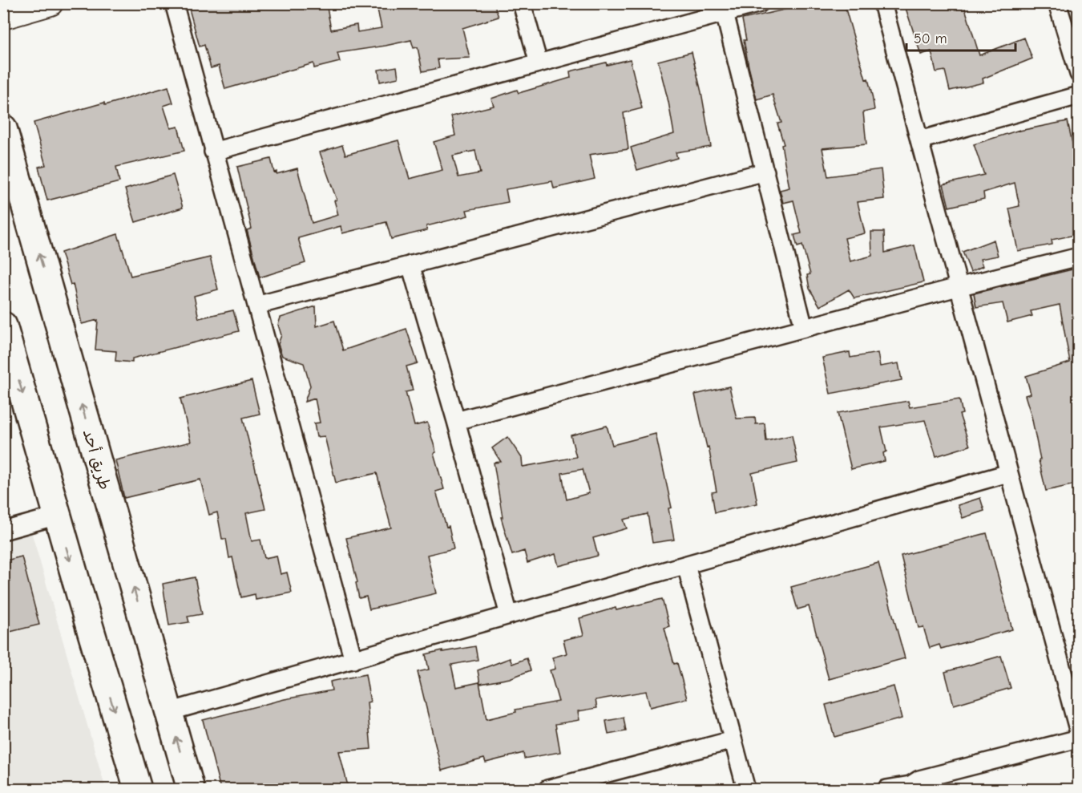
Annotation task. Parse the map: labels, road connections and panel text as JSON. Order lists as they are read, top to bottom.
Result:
{
  "streets": {
    "main road": ["طريق أحد"]
  },
  "scale_bar": "50 m"
}
